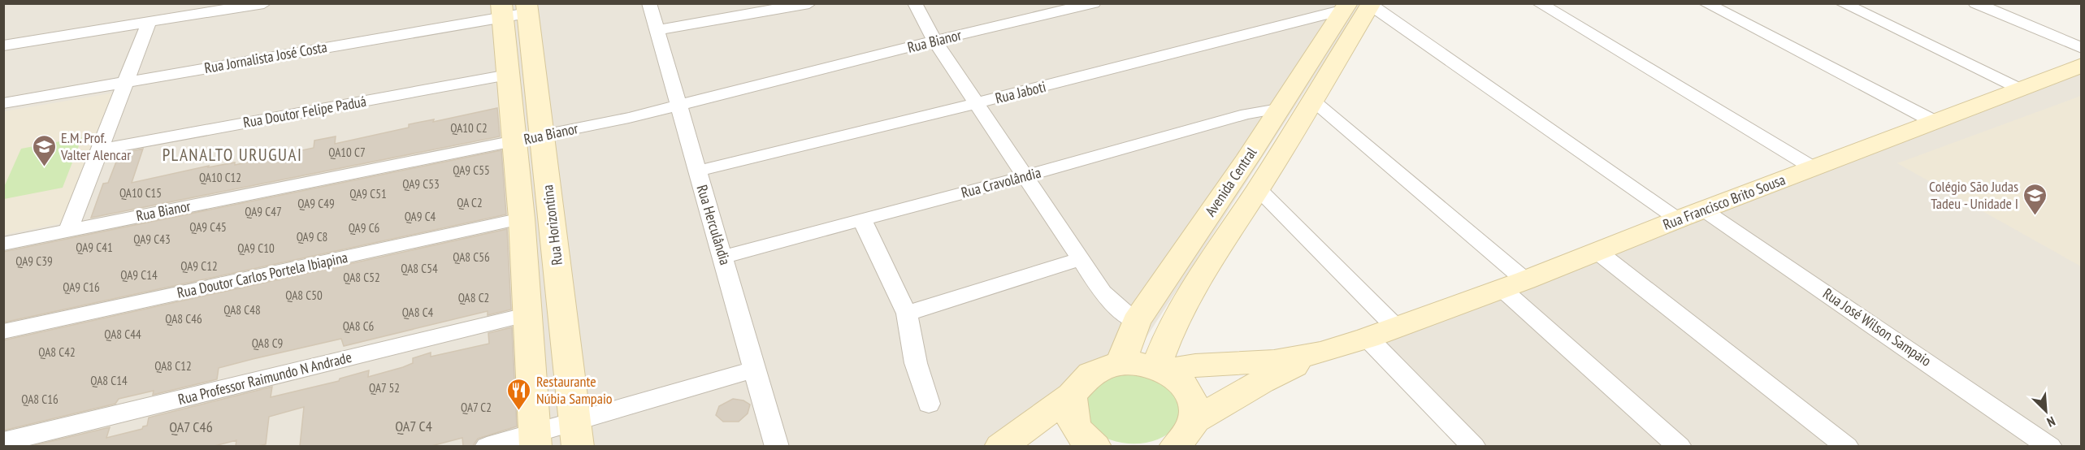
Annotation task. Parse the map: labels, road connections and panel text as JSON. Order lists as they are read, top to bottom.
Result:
{
  "streets": {
    "street": [
      "Rua Bianor",
      "Rua Jornalista José Costa",
      "Rua Jaboti",
      "Rua Doutor Felipe Paduá",
      "Avenida Central",
      "Rua Cravolândia",
      "Rua Francisco Brito Sousa",
      "Rua Horizontina",
      "Rua Herculândia",
      "Rua Doutor Carlos Portela Ibiapina",
      "Rua José Wilson Sampaio",
      "Rua Professor Raimundo N Andrade"
    ]
  },
  "crossings": [
    ["Rua Bianor", "Rua Horizontina"],
    ["Rua Bianor", "Rua Herculândia"],
    ["Rua Jornalista José Costa", "Rua Horizontina"],
    ["Rua Jaboti", "Avenida Central"],
    ["Rua Jaboti", "Rua Herculândia"],
    ["Rua Doutor Felipe Paduá", "Rua Horizontina"],
    ["Avenida Central", "Rua Cravolândia"],
    ["Rua Cravolândia", "Rua Herculândia"],
    ["Rua Francisco Brito Sousa", "Rua José Wilson Sampaio"],
    ["Rua Horizontina", "Rua Doutor Carlos Portela Ibiapina"],
    ["Rua Horizontina", "Rua Professor Raimundo N Andrade"]
  ],
  "districts": ["PLANALTO URUGUAI"],
  "places": {
    "school or university": ["E.M. Prof. Valter Alencar", "Colégio São Judas Tadeu - Unidade I"],
    "restaurant": ["Restaurante Núbia Sampaio"]
  },
  "house_numbers": [
    "QA10 C2",
    "QA10 C7",
    "QA9 C55",
    "QA10 C12",
    "QA9 C53",
    "QA10 C15",
    "QA9 C51",
    "QA C2",
    "QA9 C49",
    "QA9 C47",
    "QA9 C4",
    "QA9 C45",
    "QA9 C6",
    "QA9 C8",
    "QA9 C43",
    "QA9 C41",
    "QA9 C10",
    "QA8 C56",
    "QA9 C39",
    "QA9 C12",
    "QA8 C54",
    "QA9 C14",
    "QA8 C52",
    "QA9 C16",
    "QA8 C50",
    "QA8 C2",
    "QA8 C48",
    "QA8 C4",
    "QA8 C46",
    "QA8 C6",
    "QA8 C44",
    "QA8 C9",
    "QA8 C42",
    "QA8 C12",
    "QA8 C14",
    "QA7 52",
    "QA8 C16",
    "QA7 C2",
    "QA7 C4",
    "QA7 C46"
  ],
  "north": "bottom right"
}
